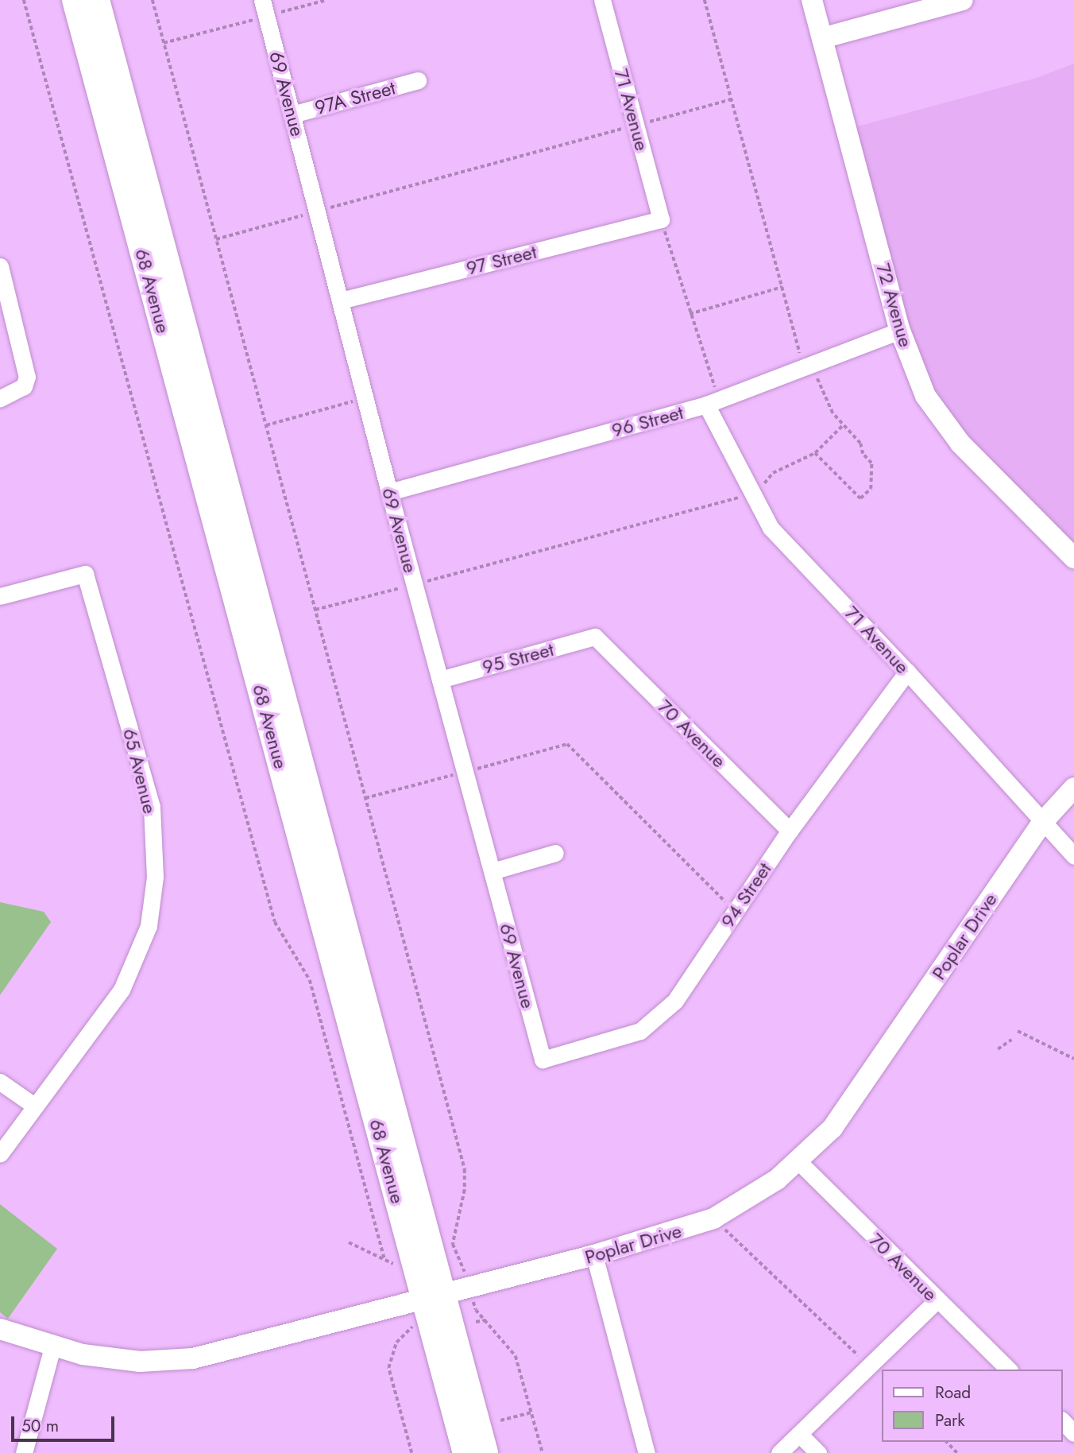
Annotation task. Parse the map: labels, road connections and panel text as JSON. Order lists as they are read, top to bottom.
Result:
{
  "streets": {
    "main road": ["68 Avenue"],
    "street": [
      "69 Avenue",
      "97A Street",
      "71 Avenue",
      "97 Street",
      "72 Avenue",
      "96 Street",
      "95 Street",
      "70 Avenue",
      "65 Avenue",
      "94 Street",
      "Poplar Drive"
    ]
  },
  "crossings": [
    ["69 Avenue", "97A Street"],
    ["69 Avenue", "97 Street"],
    ["69 Avenue", "96 Street"],
    ["69 Avenue", "95 Street"],
    ["69 Avenue", "94 Street"],
    ["71 Avenue", "97 Street"],
    ["71 Avenue", "96 Street"],
    ["71 Avenue", "94 Street"],
    ["71 Avenue", "Poplar Drive"],
    ["68 Avenue", "Poplar Drive"],
    ["72 Avenue", "96 Street"],
    ["95 Street", "70 Avenue"],
    ["70 Avenue", "94 Street"],
    ["70 Avenue", "Poplar Drive"]
  ],
  "legend": ["Road", "Park"],
  "scale_bar": "50 m"
}
